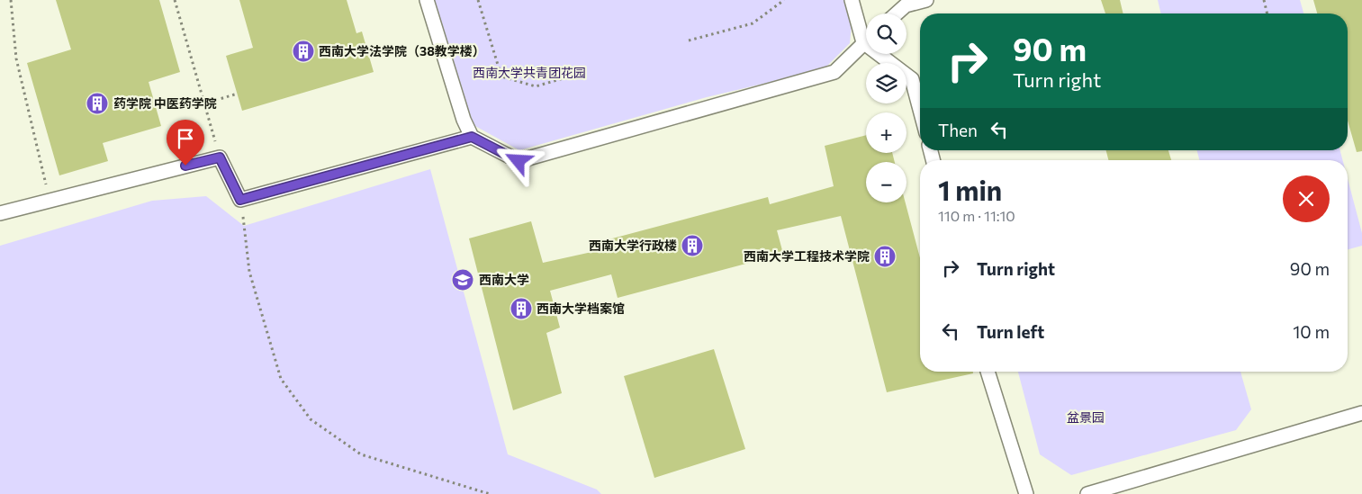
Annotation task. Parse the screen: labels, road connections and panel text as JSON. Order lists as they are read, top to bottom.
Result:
{
  "parks": ["西南大学共青团花园", "盆景园"],
  "places": {
    "building": [
      "西南大学法学院（38教学楼）",
      "药学院 中医药学院",
      "西南大学行政楼",
      "西南大学工程技术学院",
      "西南大学档案馆"
    ],
    "school or university": ["西南大学"]
  },
  "page": {
    "map_buttons": ["+", "−"],
    "turn": ["90 m", "Turn right"],
    "then": "Then",
    "heading": ["1 min", "110 m · 11:10"],
    "list": [
      {
        "name": "Turn right",
        "value": "90 m"
      },
      {
        "name": "Turn left",
        "value": "10 m"
      }
    ]
  }
}
